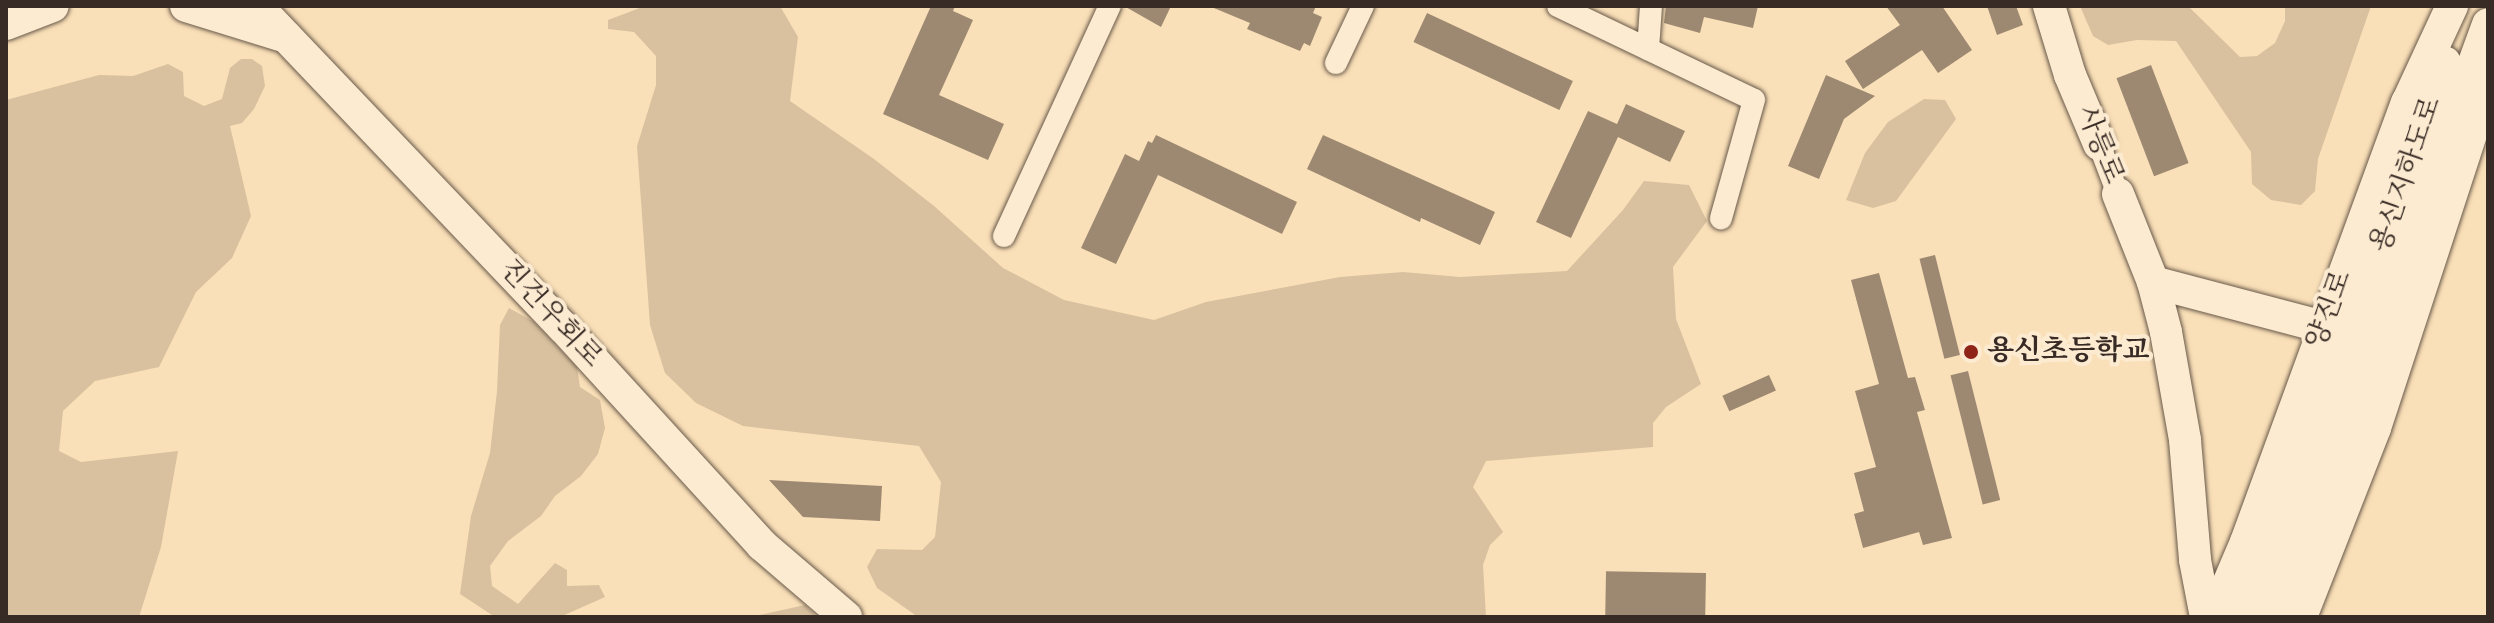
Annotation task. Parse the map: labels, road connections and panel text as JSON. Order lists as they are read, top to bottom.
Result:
{
  "streets": {
    "main road": [
      "사릉로",
      "용신지하도로",
      "양진로",
      "진건우회로"
    ]
  },
  "crossings": [
    ["용신지하도로", "양진로"]
  ],
  "places": ["용신초등학교"]
}
